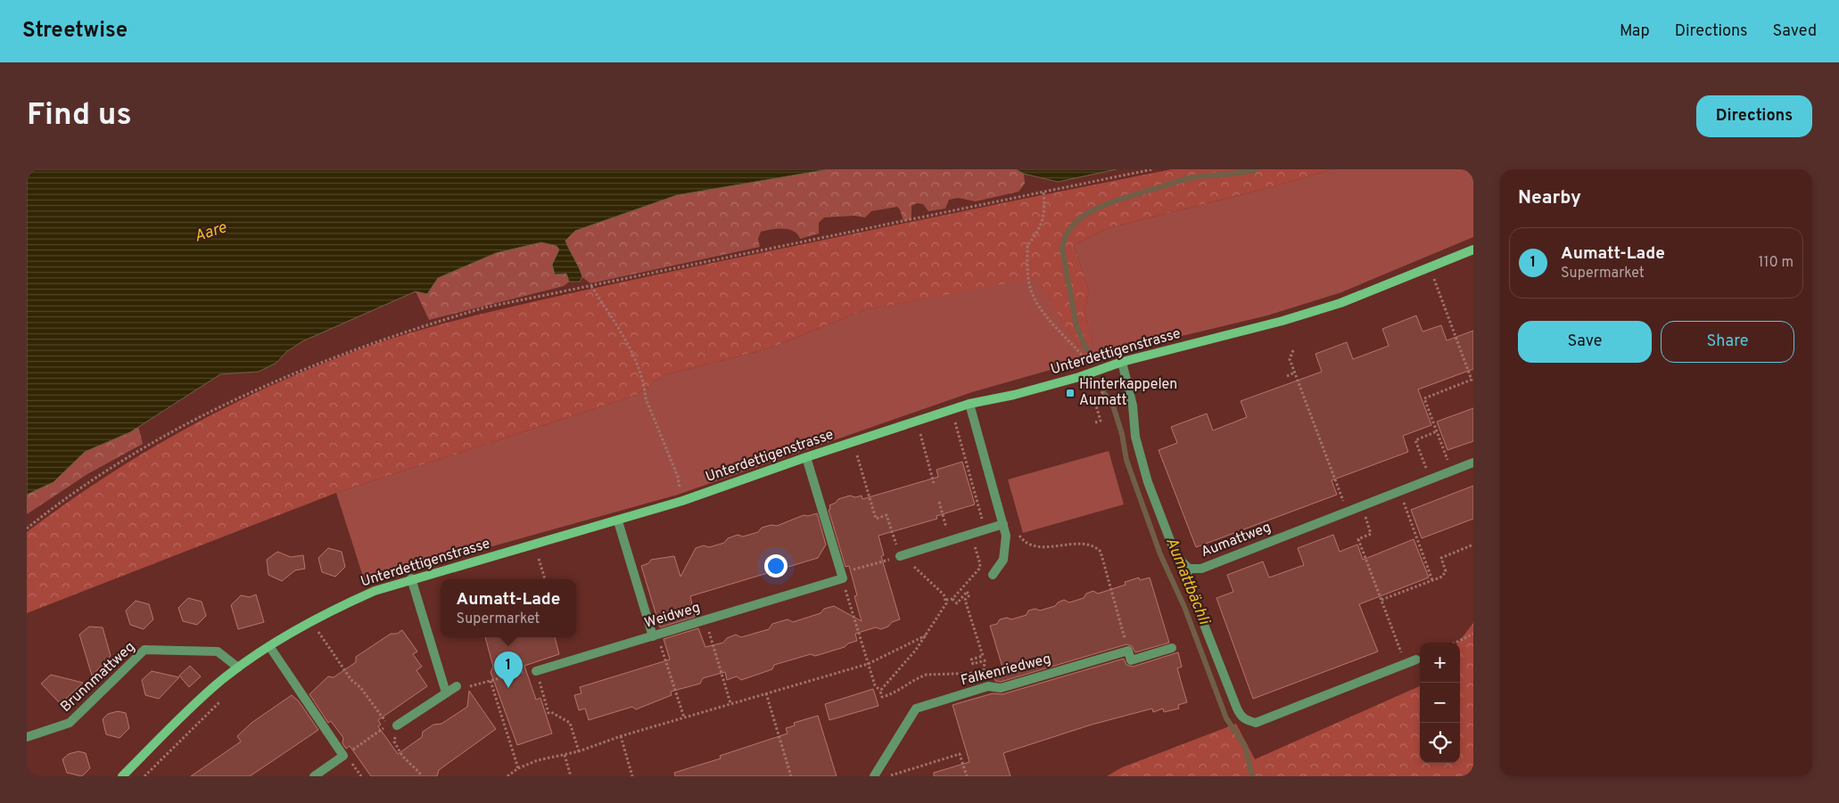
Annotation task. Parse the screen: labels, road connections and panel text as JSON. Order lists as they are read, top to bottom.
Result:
{
  "streets": {
    "street": [
      "Unterdettigenstrasse",
      "Aumattweg",
      "Weidweg",
      "Falkenriedweg",
      "Brunnmattweg"
    ]
  },
  "crossings": [
    ["Unterdettigenstrasse", "Aumattweg"],
    ["Unterdettigenstrasse", "Brunnmattweg"]
  ],
  "water": ["Aare", "Aumattbächli"],
  "places": {
    "transit": ["Hinterkappelen Aumatt"]
  },
  "page": {
    "header": "Streetwise",
    "nav": ["Map", "Directions", "Saved"],
    "buttons": [
      "Directions",
      ["Save", "Share"]
    ],
    "title": "Find us",
    "heading": "Nearby",
    "list": [
      {
        "mark": "1",
        "name": "Aumatt-Lade",
        "note": "Supermarket",
        "value": "110 m"
      }
    ],
    "popup": ["Aumatt-Lade", "Supermarket"],
    "map_buttons": ["+", "−"],
    "pins": "1"
  }
}
